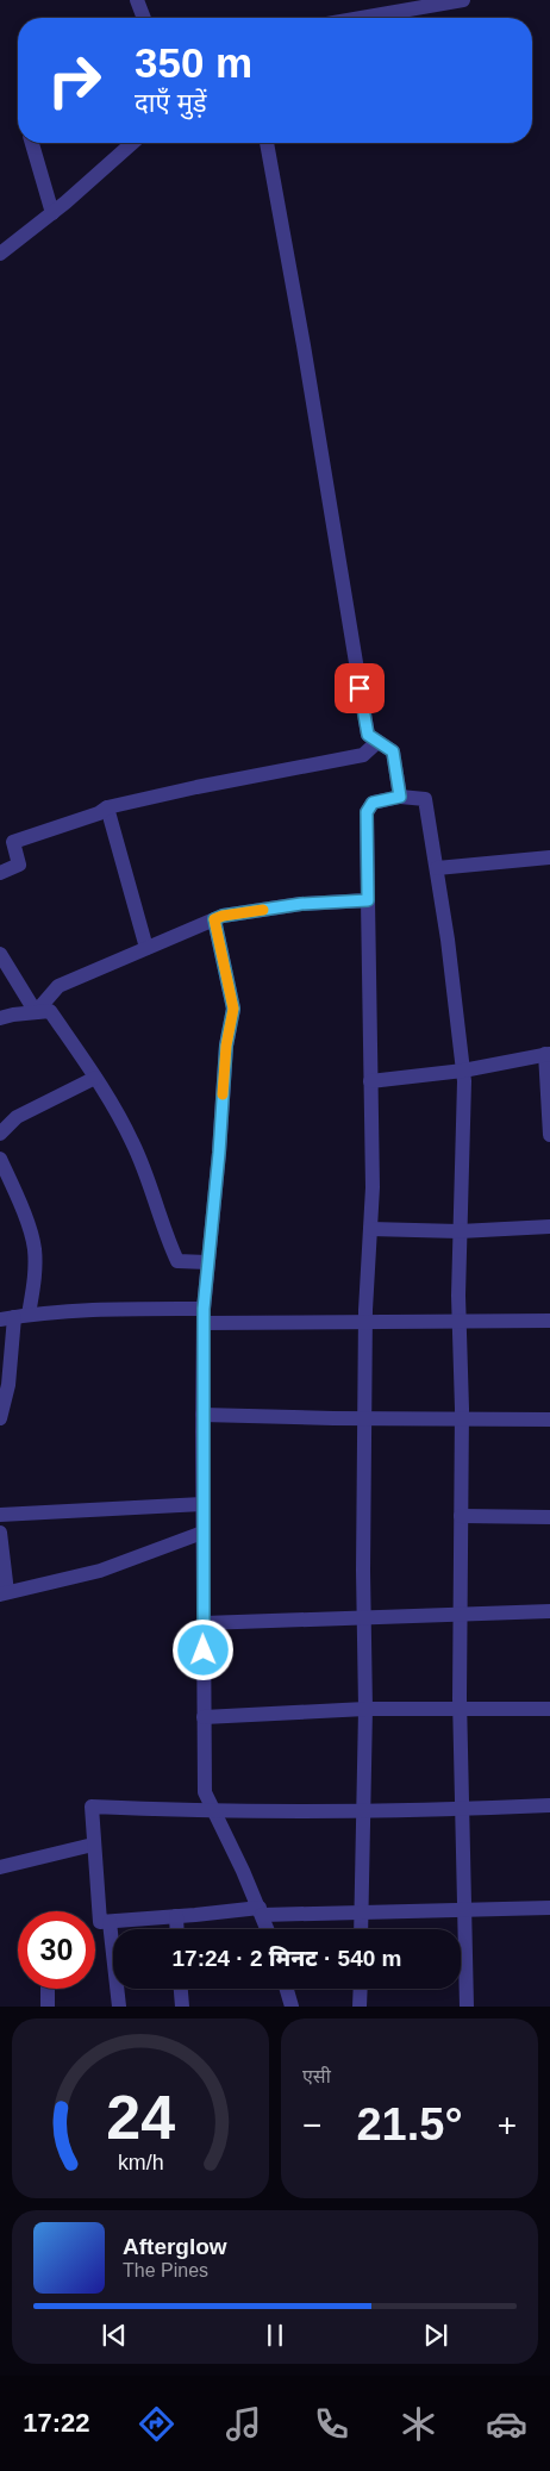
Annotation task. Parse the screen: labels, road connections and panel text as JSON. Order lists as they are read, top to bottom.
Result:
{
  "page": {
    "turn": ["350 m", "दाएँ मुड़ें"],
    "limit": "30",
    "trip": "17:24 · 2 मिनट · 540 m",
    "tile": "एसी",
    "heat": ["−", "21.5°", "+"],
    "song": ["Afterglow", "The Pines"],
    "tabs": "17:22",
    "gauge": ["24", "km/h"]
  }
}
